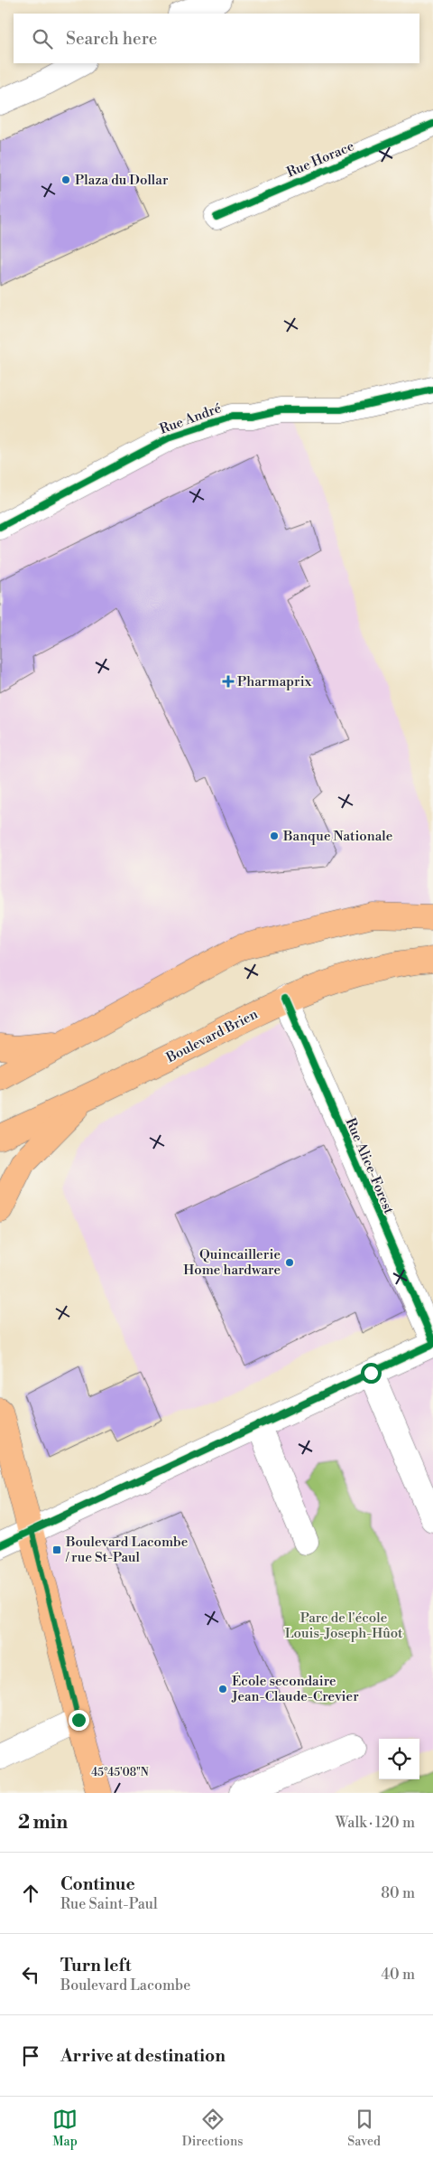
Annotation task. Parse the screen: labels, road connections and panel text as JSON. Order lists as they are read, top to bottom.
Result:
{
  "streets": {
    "main road": ["Boulevard Brien"],
    "street": ["Rue Horace", "Rue André", "Rue Alice-Forest"]
  },
  "crossings": [
    ["Boulevard Brien", "Rue Alice-Forest"]
  ],
  "parks": ["Parc de l'école Louis-Joseph-Hûot"],
  "places": {
    "other": [
      "Plaza du Dollar",
      "Banque Nationale",
      "Quincaillerie Home hardware",
      "École secondaire Jean-Claude-Crevier"
    ],
    "health": ["Pharmaprix"],
    "transit": ["Boulevard Lacombe / rue St-Paul"]
  },
  "page": {
    "search": "Search here",
    "heading": ["2 min", "Walk · 120 m"],
    "list": [
      ["Continue", "Rue Saint-Paul", "80 m"],
      ["Turn left", "Boulevard Lacombe", "40 m"],
      "Arrive at destination"
    ],
    "nav": ["Map", "Directions", "Saved"]
  },
  "coordinates": ["45°45'08\"N"]
}
